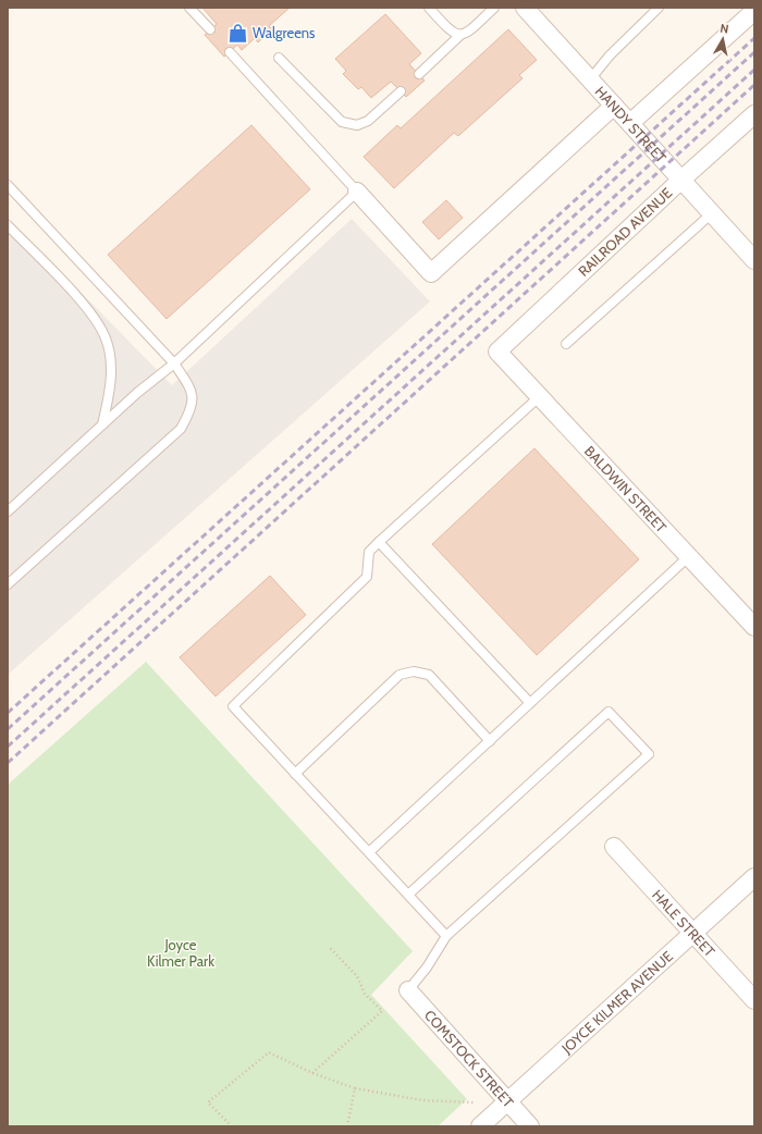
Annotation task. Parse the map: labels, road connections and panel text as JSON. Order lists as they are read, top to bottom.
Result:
{
  "streets": {
    "street": [
      "HANDY STREET",
      "RAILROAD AVENUE",
      "BALDWIN STREET",
      "HALE STREET",
      "JOYCE KILMER AVENUE",
      "COMSTOCK STREET"
    ]
  },
  "crossings": [
    ["HANDY STREET", "RAILROAD AVENUE"],
    ["RAILROAD AVENUE", "BALDWIN STREET"],
    ["HALE STREET", "JOYCE KILMER AVENUE"],
    ["JOYCE KILMER AVENUE", "COMSTOCK STREET"]
  ],
  "parks": ["Joyce Kilmer Park"],
  "places": {
    "shop": ["Walgreens"]
  },
  "north": "top"
}
